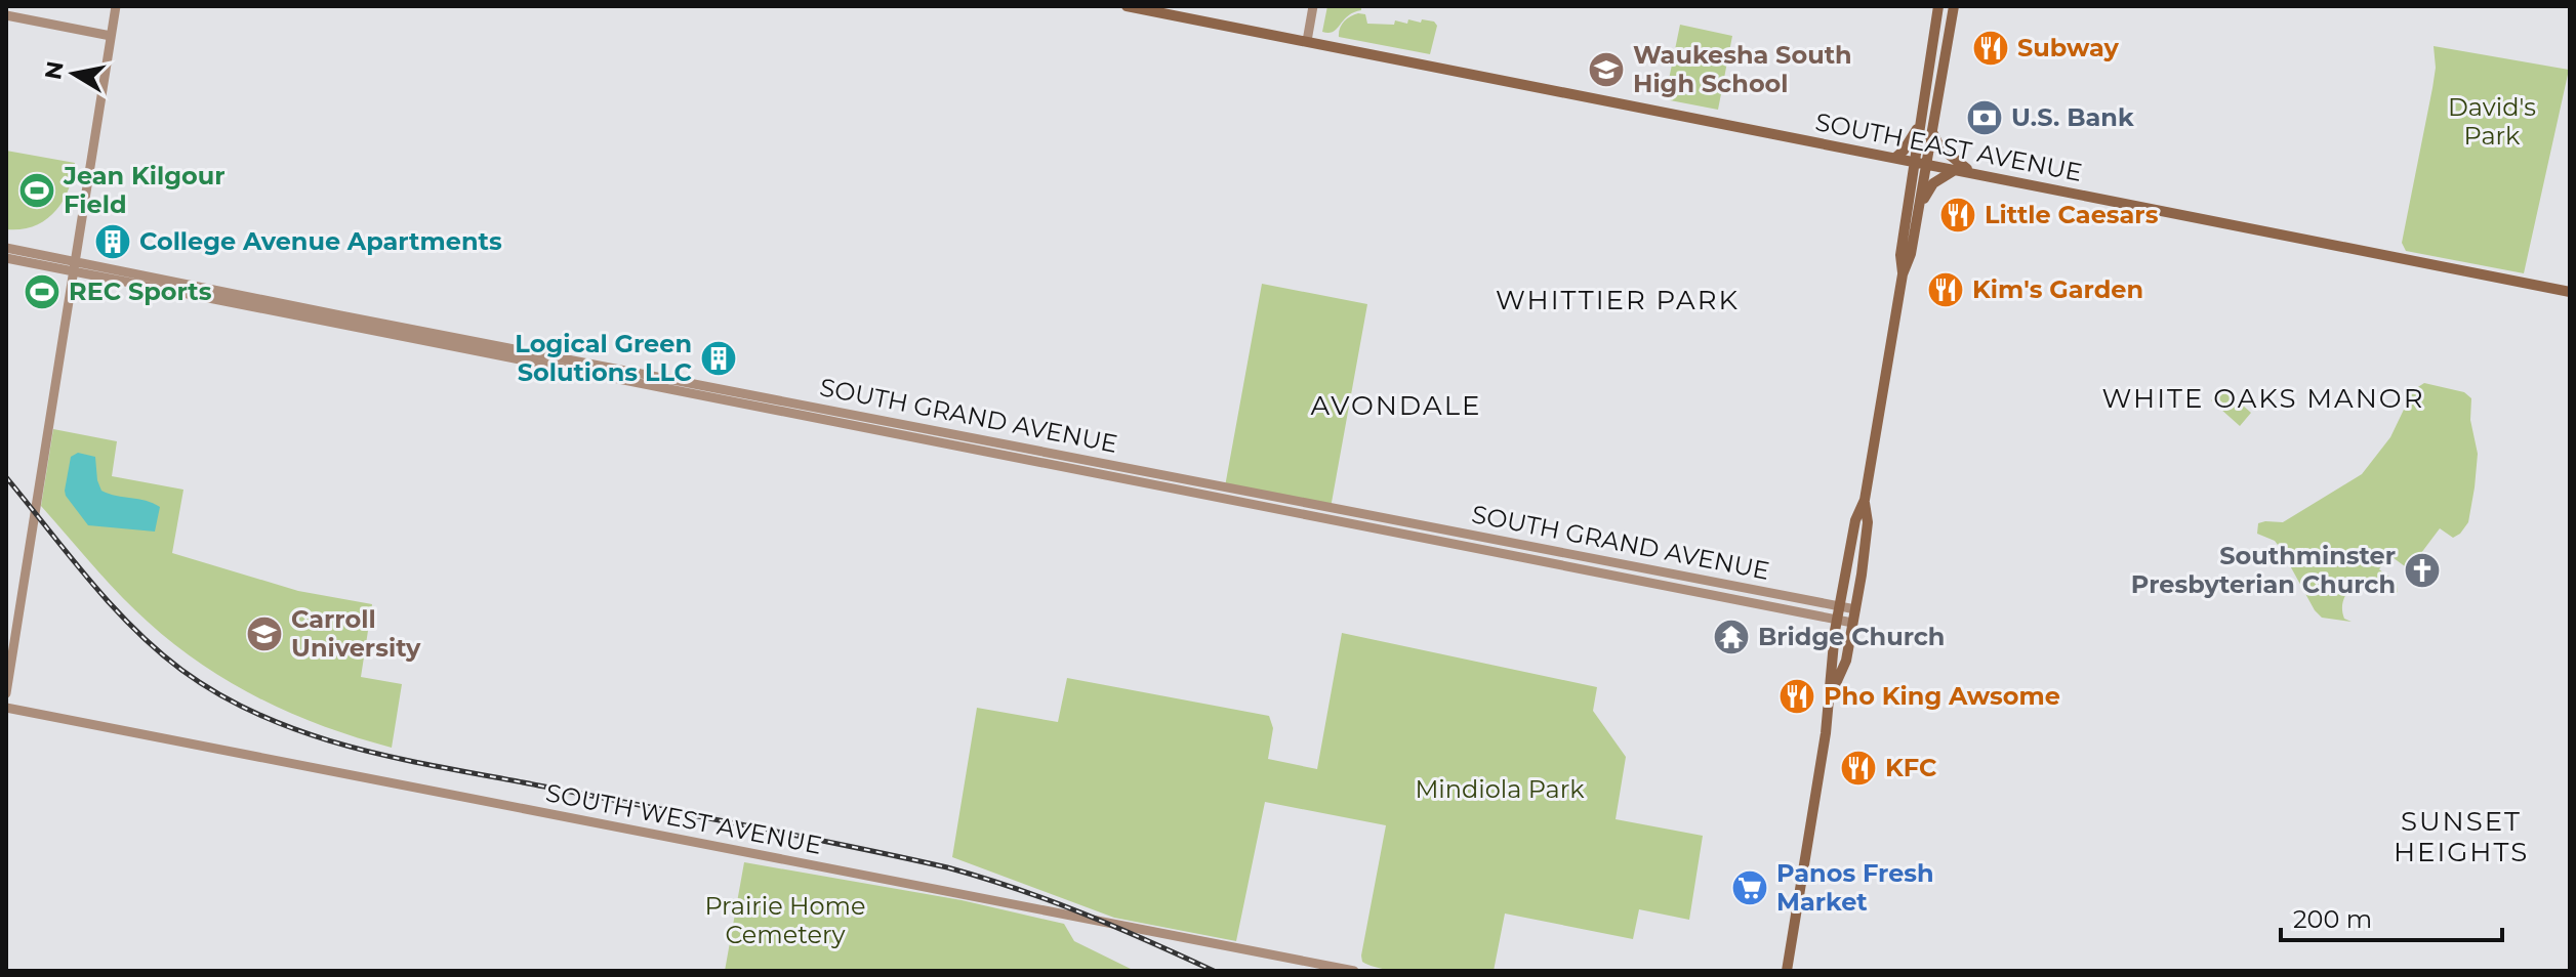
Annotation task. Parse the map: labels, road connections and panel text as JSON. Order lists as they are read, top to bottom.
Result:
{
  "streets": {
    "main road": ["SOUTH EAST AVENUE"],
    "street": ["SOUTH GRAND AVENUE", "SOUTH WEST AVENUE"]
  },
  "districts": [
    "WHITTIER PARK",
    "WHITE OAKS MANOR",
    "AVONDALE",
    "SUNSET HEIGHTS"
  ],
  "parks": ["David's Park", "Mindiola Park", "Prairie Home Cemetery"],
  "places": {
    "restaurant": [
      "Subway",
      "Little Caesars",
      "Kim's Garden",
      "Pho King Awsome",
      "KFC"
    ],
    "school or university": ["Waukesha South High School", "Carroll University"],
    "bank": ["U.S. Bank"],
    "sports": ["Jean Kilgour Field", "REC Sports"],
    "building": ["College Avenue Apartments", "Logical Green Solutions LLC"],
    "church": ["Southminster Presbyterian Church"],
    "temple": ["Bridge Church"],
    "supermarket": ["Panos Fresh Market"]
  },
  "scale_bar": "200 m",
  "north": "left"
}
